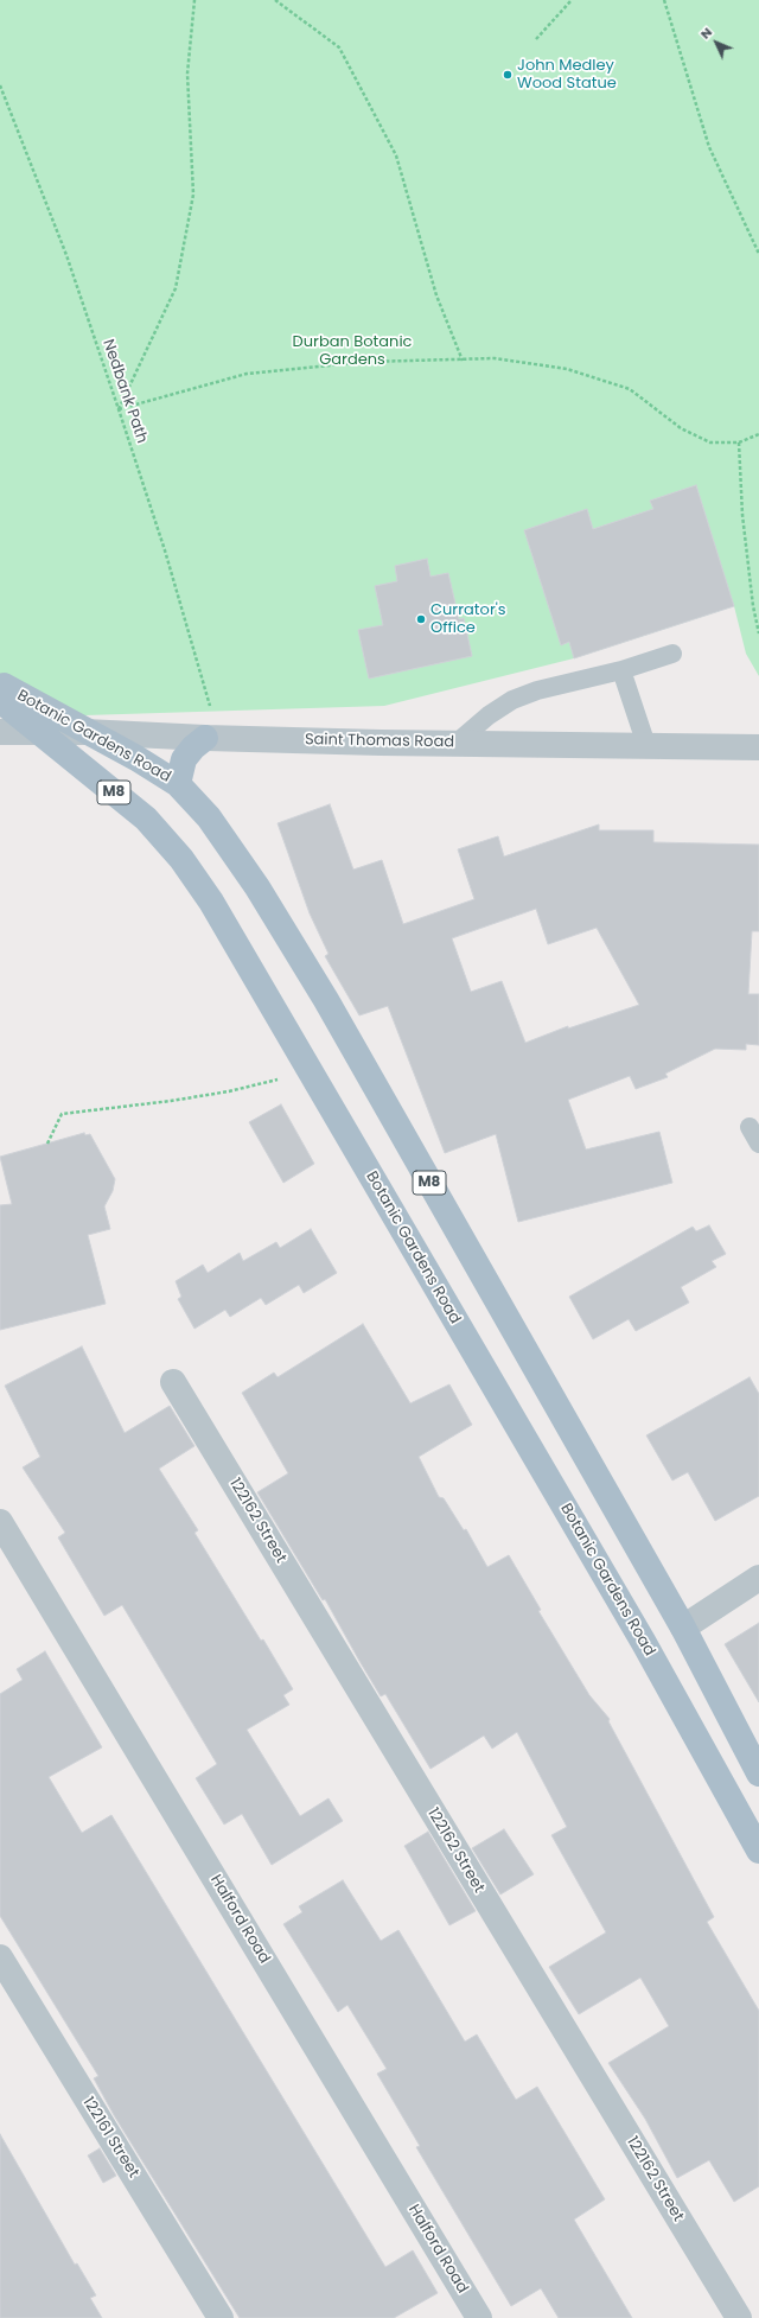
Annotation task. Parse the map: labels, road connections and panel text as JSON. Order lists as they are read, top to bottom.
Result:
{
  "streets": {
    "main road": ["Botanic Gardens Road", "M8"],
    "street": [
      "Saint Thomas Road",
      "122162 Street",
      "Halford Road",
      "122161 Street"
    ],
    "path": ["Nedbank Path"]
  },
  "crossings": [
    ["Botanic Gardens Road", "Saint Thomas Road"]
  ],
  "parks": ["Durban Botanic Gardens"],
  "places": ["John Medley Wood Statue", "Currator's Office"],
  "north": "top left"
}
